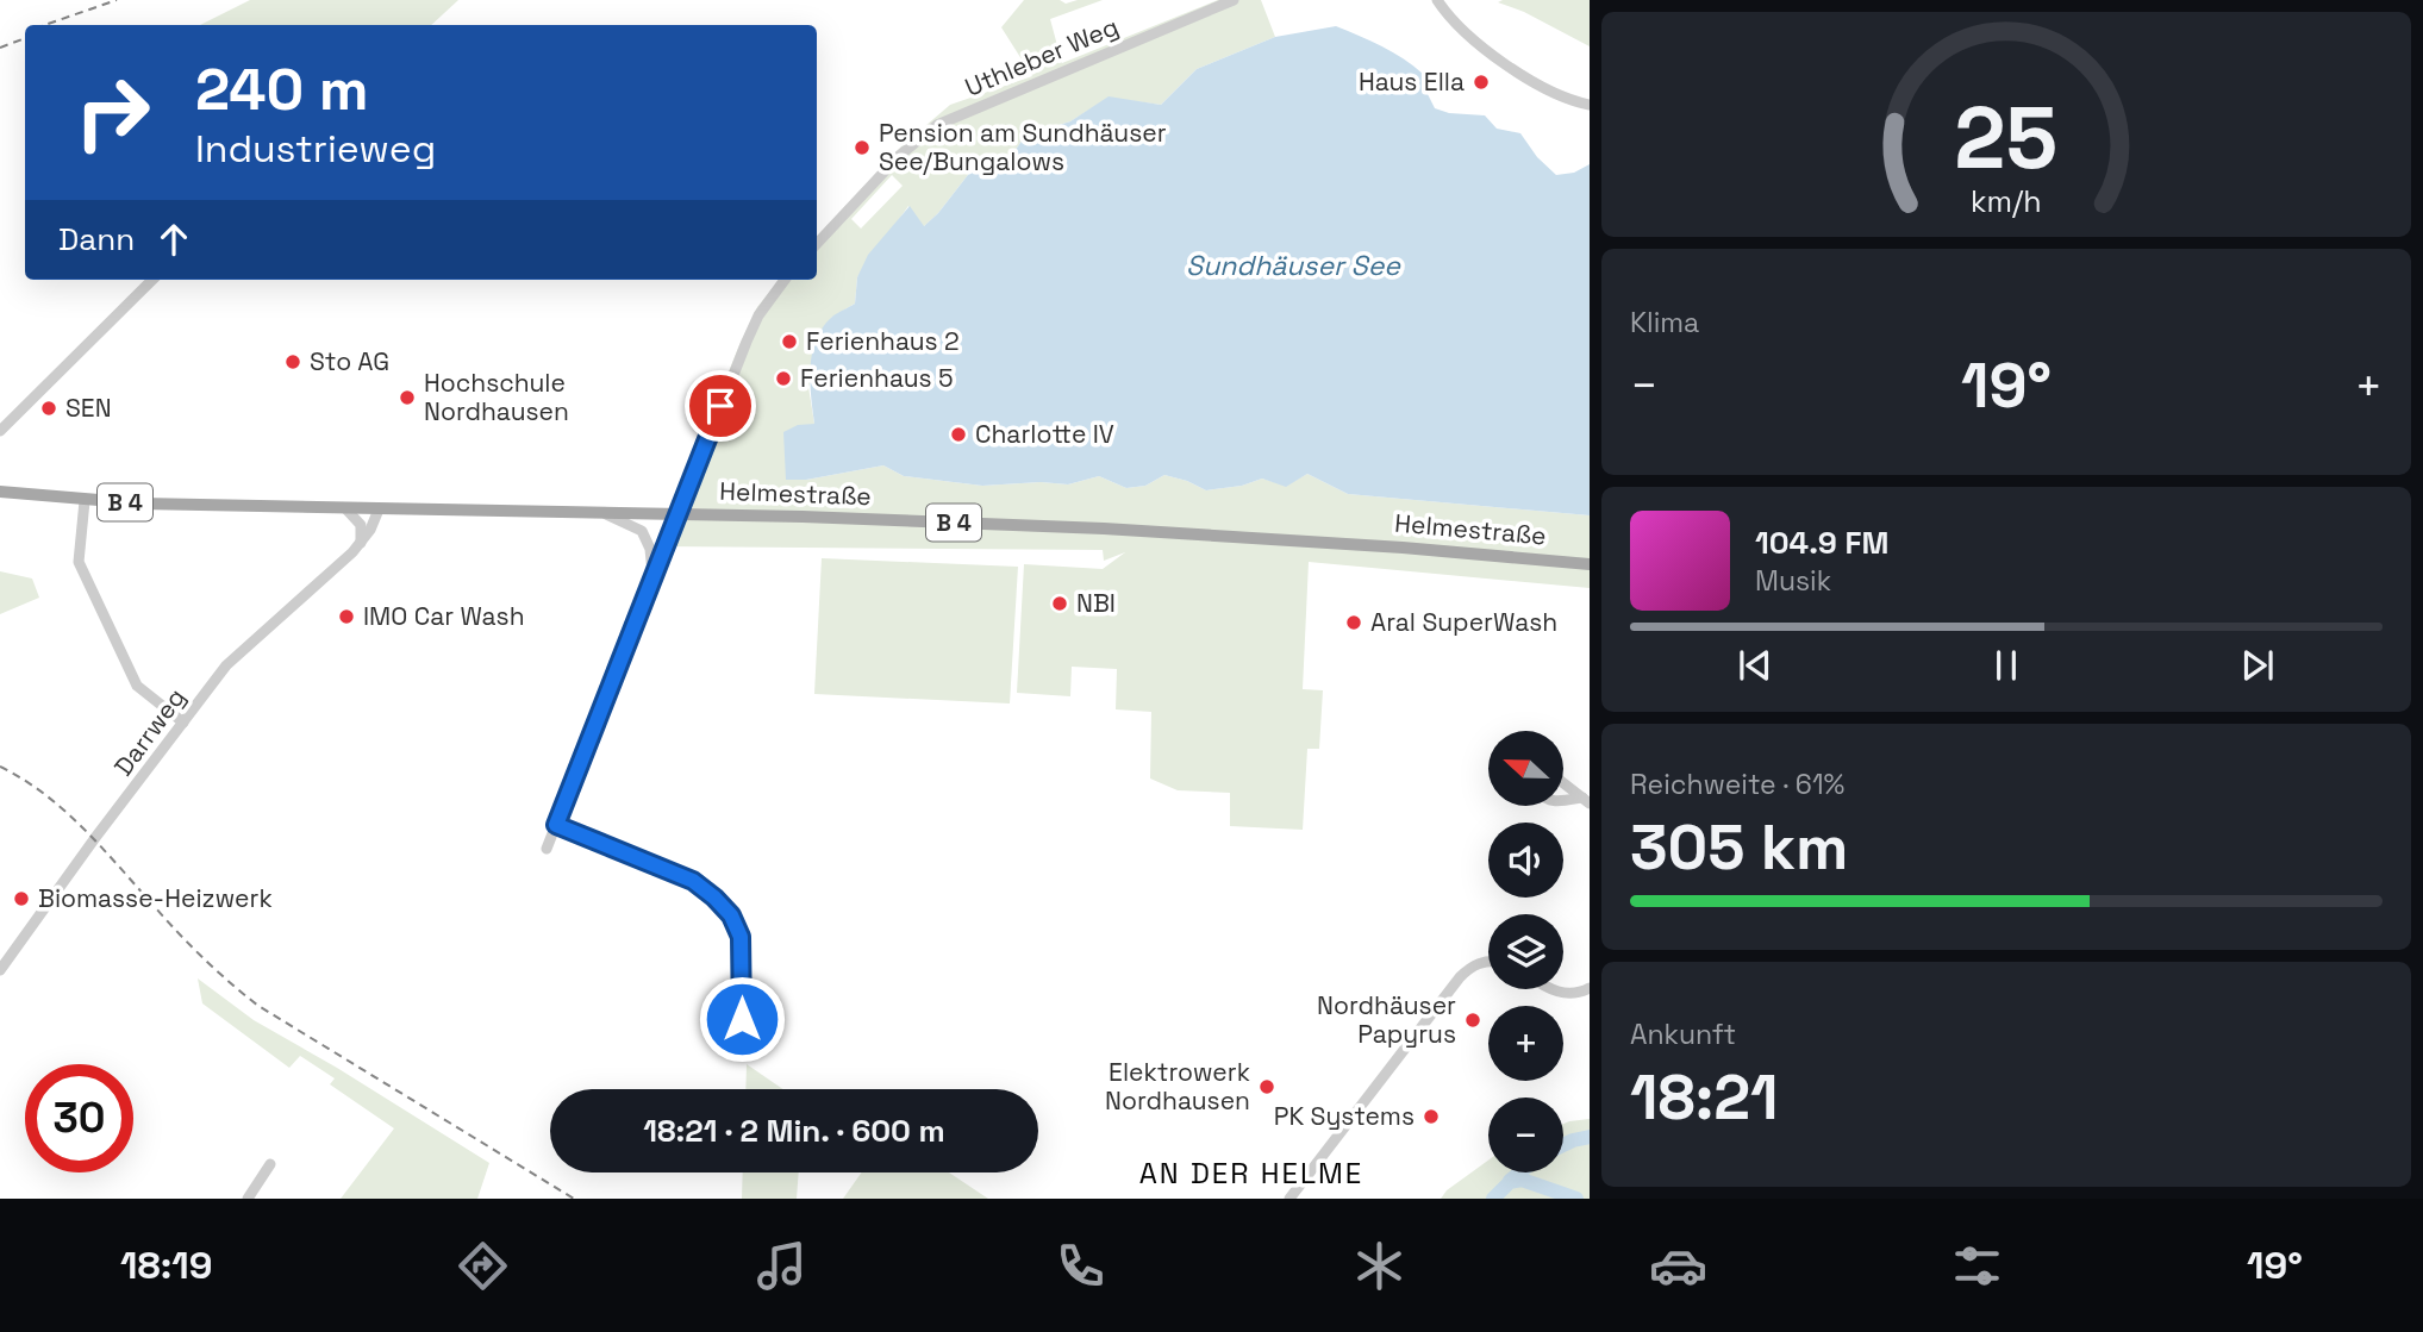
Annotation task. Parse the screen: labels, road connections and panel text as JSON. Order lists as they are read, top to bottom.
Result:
{
  "streets": {
    "main road": ["Helmestraße", "B 4"],
    "street": ["Uthleber Weg", "Darrweg"]
  },
  "crossings": [
    ["Helmestraße", "Darrweg"]
  ],
  "districts": ["AN DER HELME"],
  "water": ["Sundhäuser See"],
  "places": [
    "Haus Ella",
    "Pension am Sundhäuser See/Bungalows",
    "Ferienhaus 2",
    "Sto AG",
    "Ferienhaus 5",
    "Hochschule Nordhausen",
    "SEN",
    "Charlotte IV",
    "NBI",
    "IMO Car Wash",
    "Aral SuperWash",
    "Biomasse-Heizwerk",
    "Nordhäuser Papyrus",
    "Elektrowerk Nordhausen",
    "PK Systems"
  ],
  "north": "left",
  "page": {
    "turn": ["240 m", "Industrieweg"],
    "then": "Dann",
    "tile": [
      "Klima",
      ["Reichweite · 61%", "305 km"],
      ["Ankunft", "18:21"]
    ],
    "heat": ["−", "19°", "+"],
    "song": ["104.9 FM", "Musik"],
    "map_buttons": ["+", "−"],
    "limit": "30",
    "trip": "18:21 · 2 Min. · 600 m",
    "tabs": ["18:19", "19°"],
    "gauge": ["25", "km/h"]
  }
}
